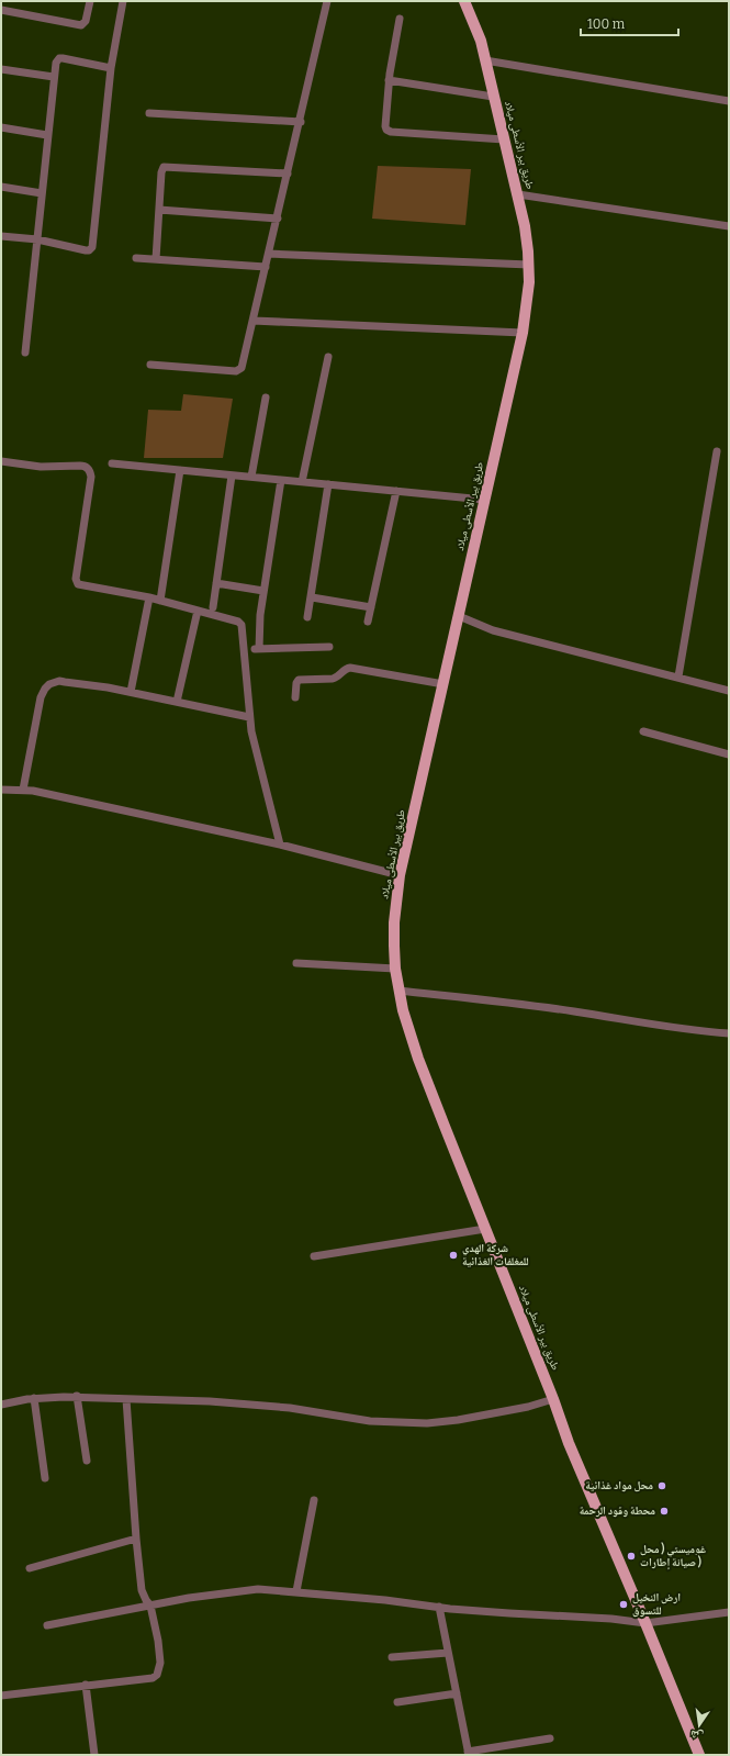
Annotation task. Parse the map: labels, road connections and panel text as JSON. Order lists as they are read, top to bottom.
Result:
{
  "streets": {
    "main road": ["طريق بير الأسطى ميلاد"]
  },
  "places": [
    "شركة الهدي للمغلفات الغذائية",
    "محل مواد غذائية",
    "محطة وقود الرحمة",
    "غوميستي ( محل صيانة إطارات )",
    "ارض النخيل للتسوق"
  ],
  "scale_bar": "100 m",
  "north": "bottom"
}
